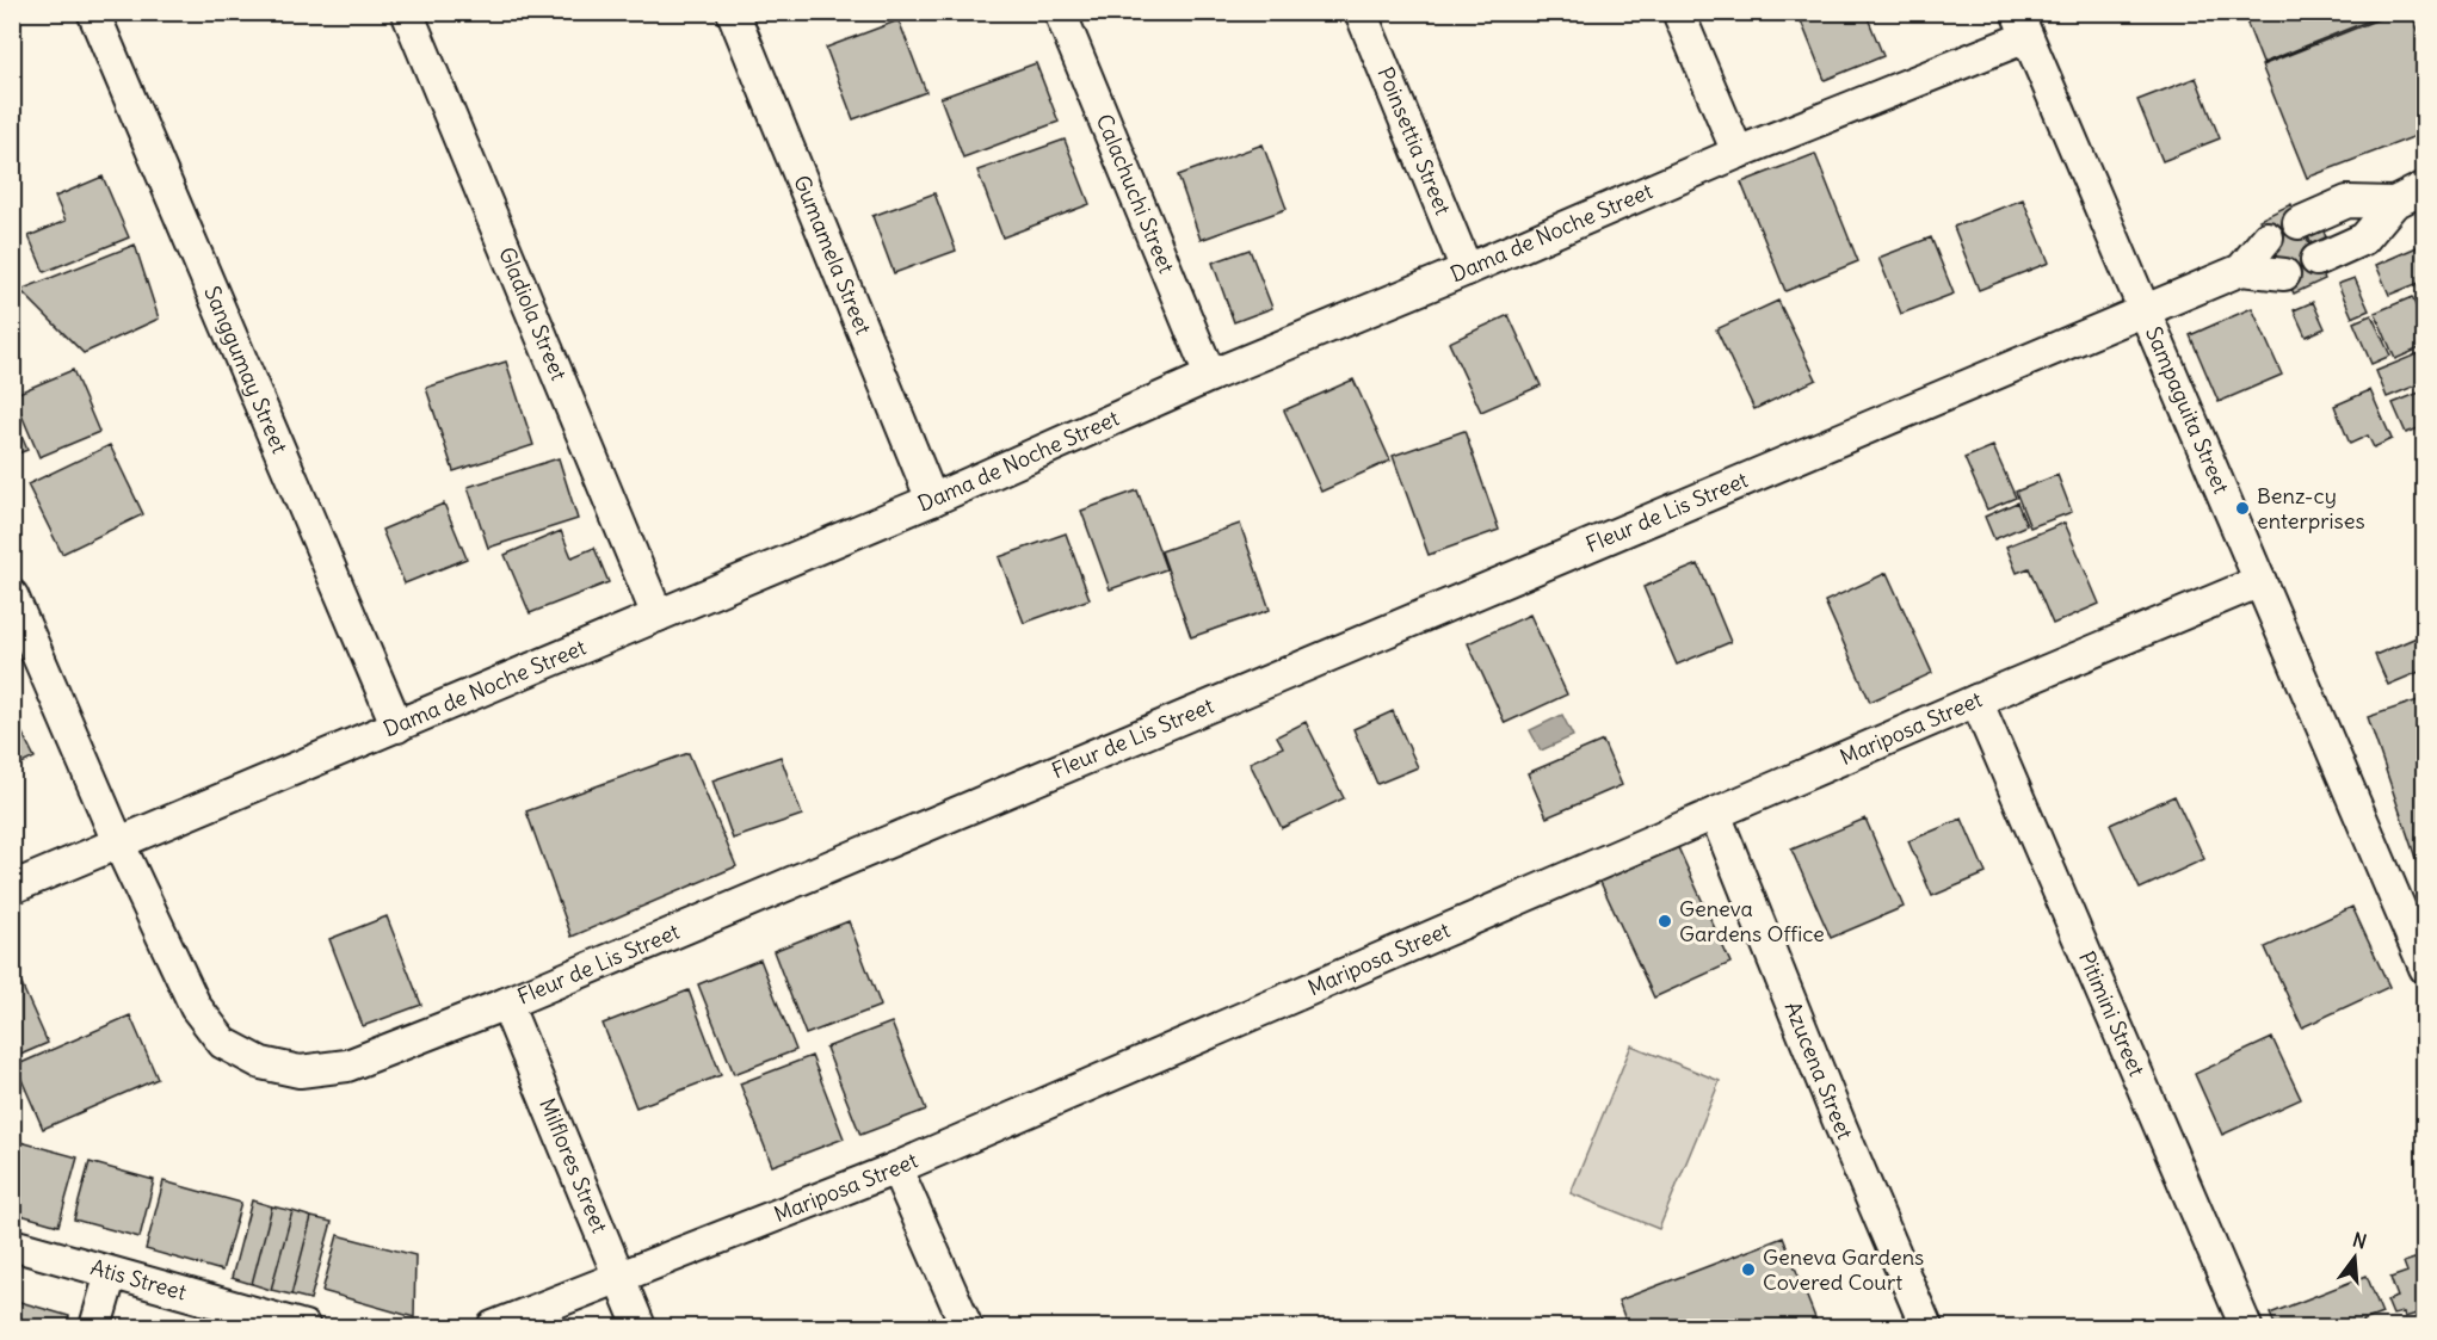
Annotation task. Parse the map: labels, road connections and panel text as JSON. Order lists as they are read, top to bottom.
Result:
{
  "streets": {
    "street": [
      "Poinsettia Street",
      "Calachuchi Street",
      "Dama de Noche Street",
      "Gumamela Street",
      "Gladiola Street",
      "Sanggumay Street",
      "Sampaguita Street",
      "Fleur de Lis Street",
      "Mariposa Street",
      "Pitimini Street",
      "Azucena Street",
      "Milflores Street",
      "Atis Street"
    ]
  },
  "crossings": [
    ["Poinsettia Street", "Dama de Noche Street"],
    ["Calachuchi Street", "Dama de Noche Street"],
    ["Dama de Noche Street", "Gumamela Street"],
    ["Dama de Noche Street", "Gladiola Street"],
    ["Dama de Noche Street", "Sanggumay Street"],
    ["Dama de Noche Street", "Sampaguita Street"],
    ["Dama de Noche Street", "Fleur de Lis Street"],
    ["Sampaguita Street", "Fleur de Lis Street"],
    ["Sampaguita Street", "Mariposa Street"],
    ["Fleur de Lis Street", "Milflores Street"],
    ["Mariposa Street", "Pitimini Street"],
    ["Mariposa Street", "Azucena Street"],
    ["Mariposa Street", "Milflores Street"]
  ],
  "places": ["Benz-cy enterprises", "Geneva Gardens Office", "Geneva Gardens Covered Court"],
  "north": "top"
}
